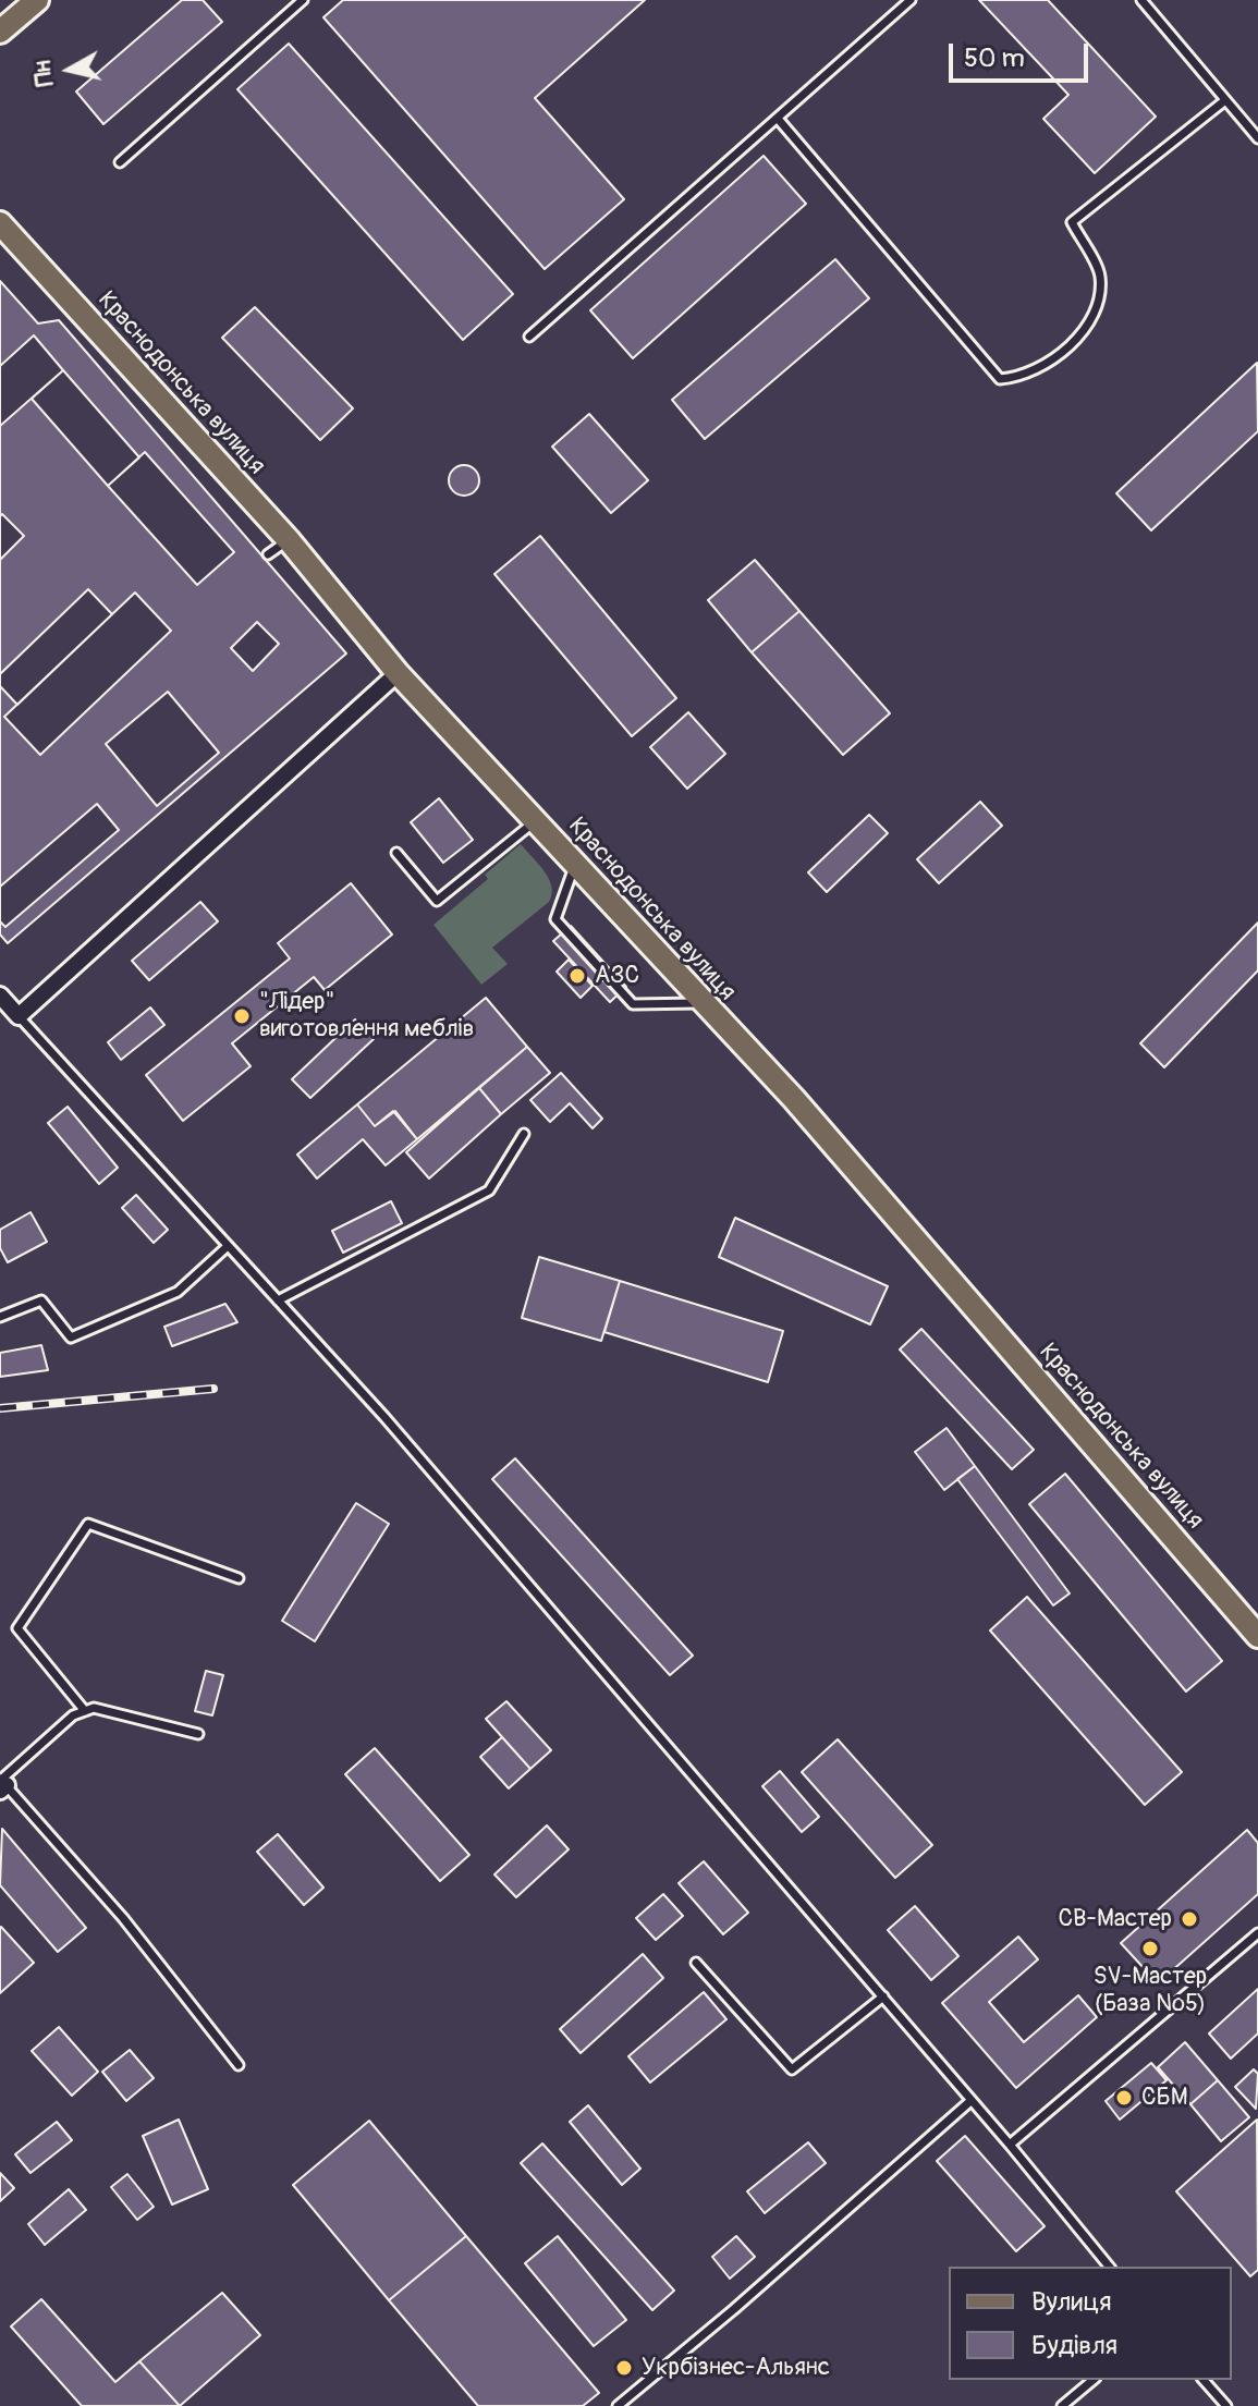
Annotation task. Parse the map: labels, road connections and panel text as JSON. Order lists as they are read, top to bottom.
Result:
{
  "streets": {
    "main road": ["Краснодонська вулиця"]
  },
  "places": [
    "АЗС",
    "\"Лідер\" виготовлення меблів",
    "СВ-Мастер",
    "SV-Мастер (База №5)",
    "СБМ",
    "Укрбiзнес-Альянс"
  ],
  "legend": ["Вулиця", "Будівля"],
  "scale_bar": "50 m",
  "north": "left"
}
